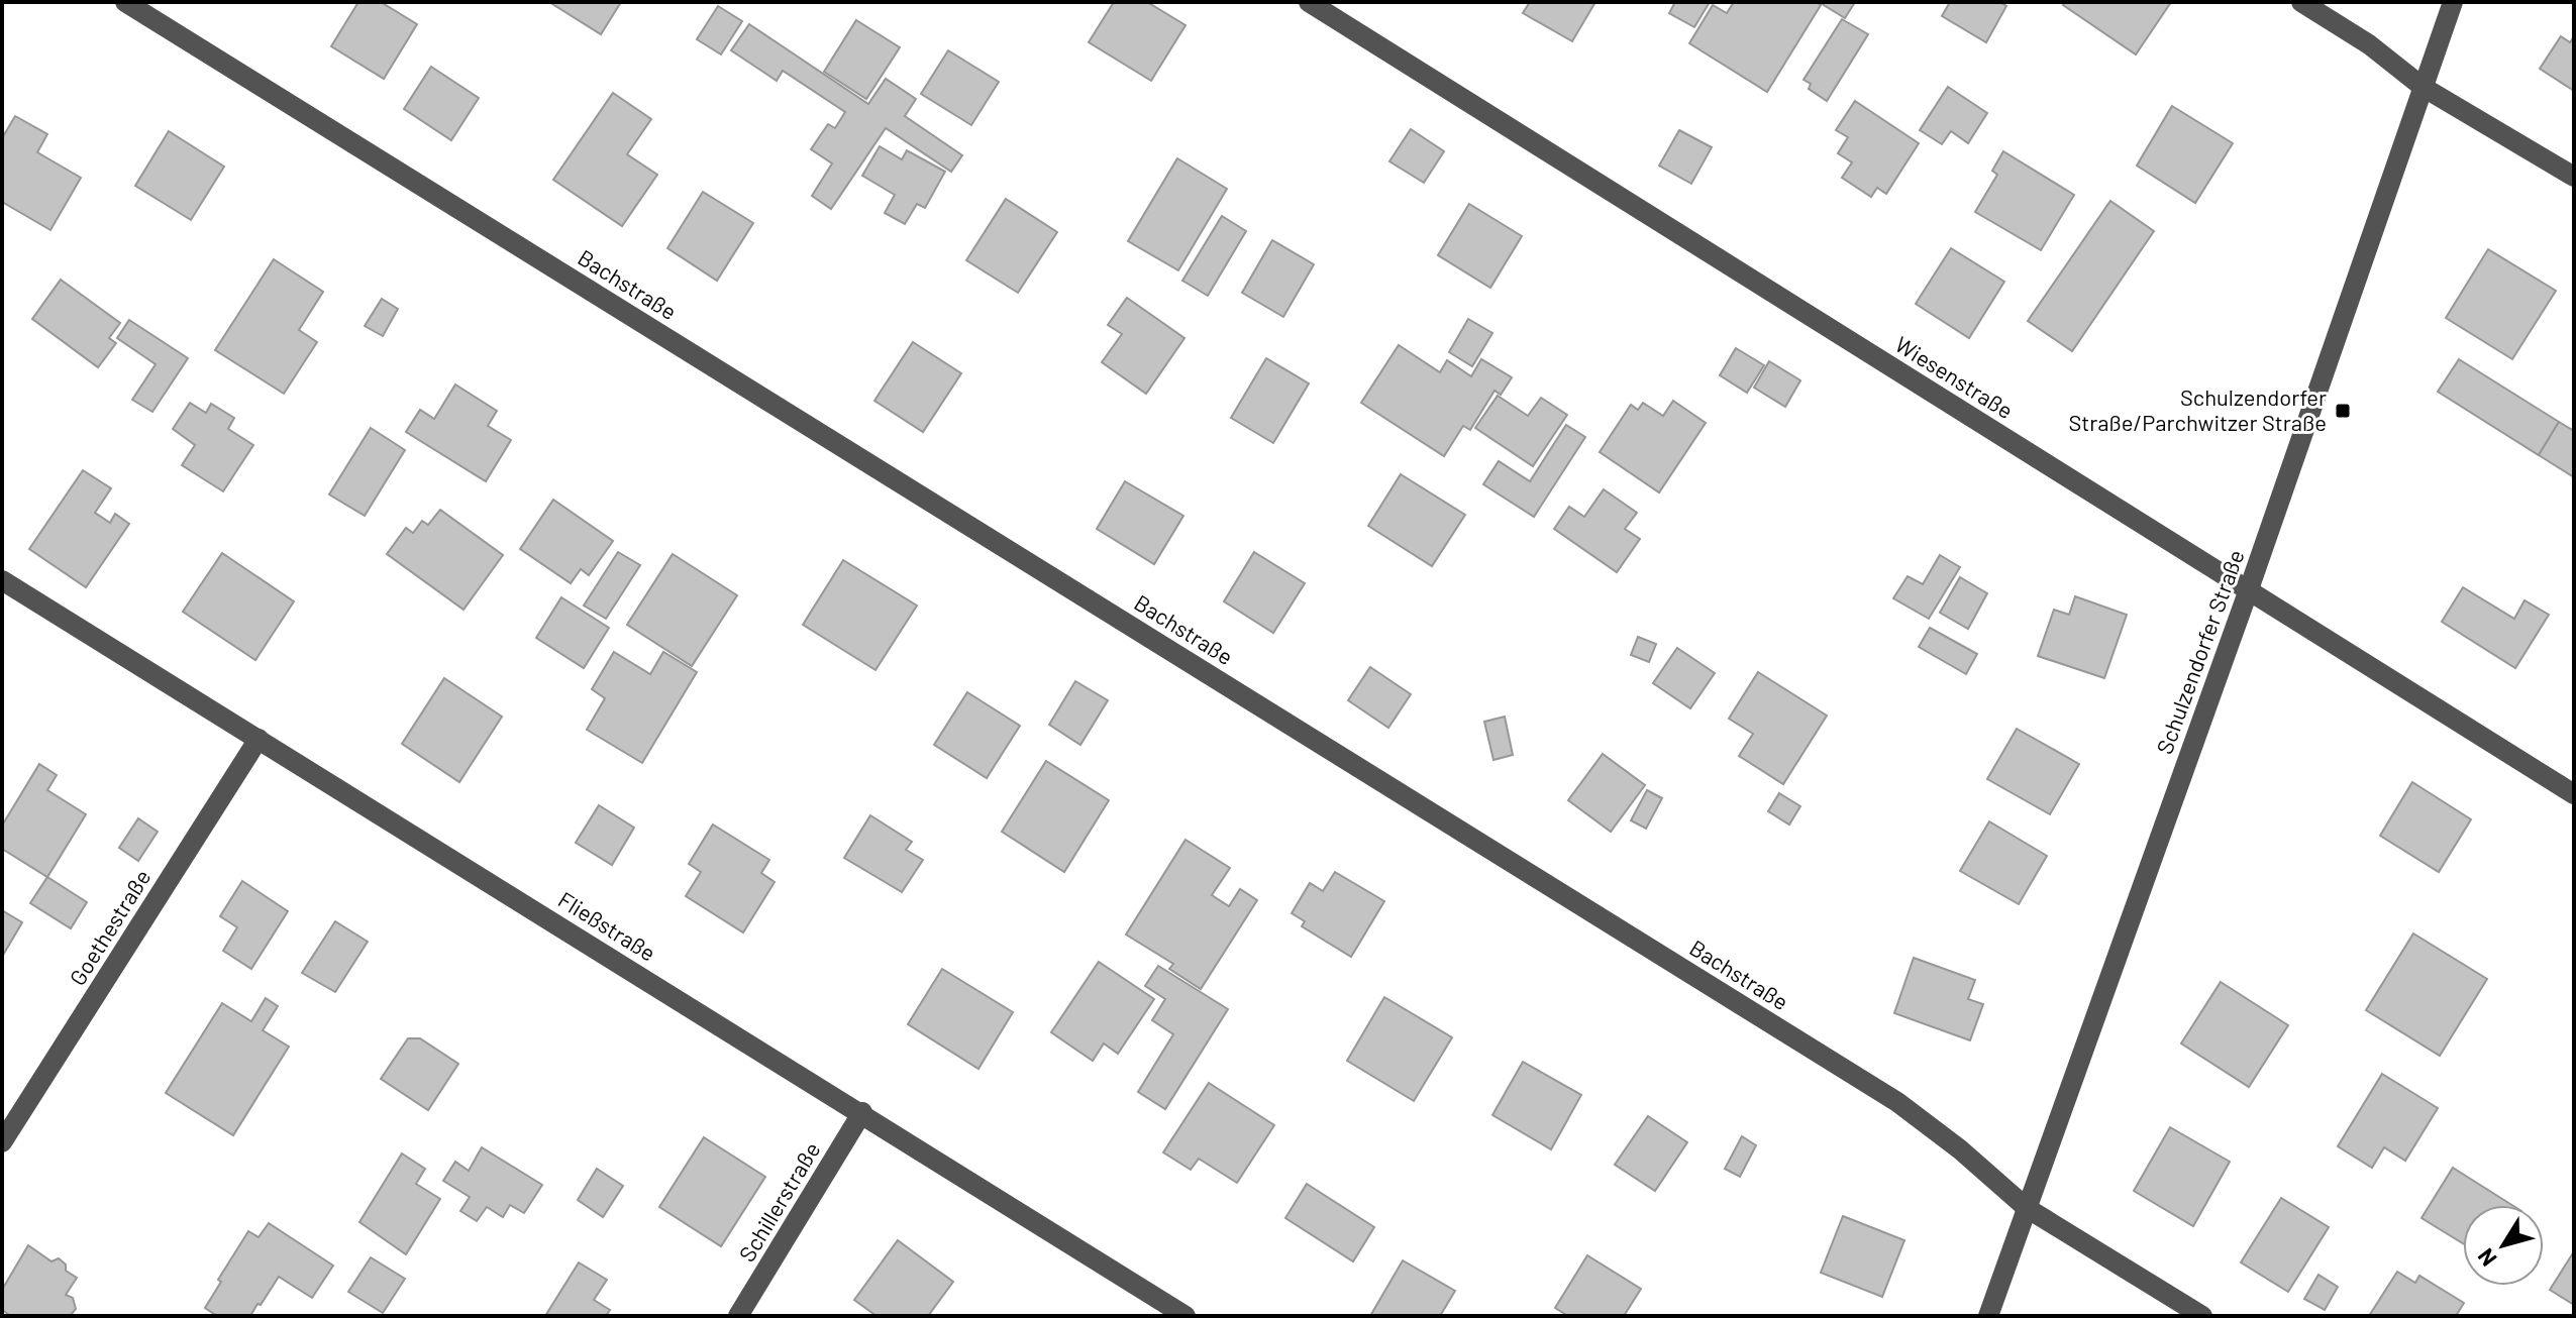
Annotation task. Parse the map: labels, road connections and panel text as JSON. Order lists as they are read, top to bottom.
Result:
{
  "streets": {
    "street": [
      "Bachstraße",
      "Wiesenstraße",
      "Schulzendorfer Straße",
      "Fließstraße",
      "Goethestraße",
      "Schillerstraße"
    ]
  },
  "crossings": [
    ["Bachstraße", "Schulzendorfer Straße"],
    ["Wiesenstraße", "Schulzendorfer Straße"],
    ["Fließstraße", "Goethestraße"],
    ["Fließstraße", "Schillerstraße"]
  ],
  "places": {
    "transit": ["Schulzendorfer Straße/Parchwitzer Straße"]
  },
  "north": "bottom left"
}
